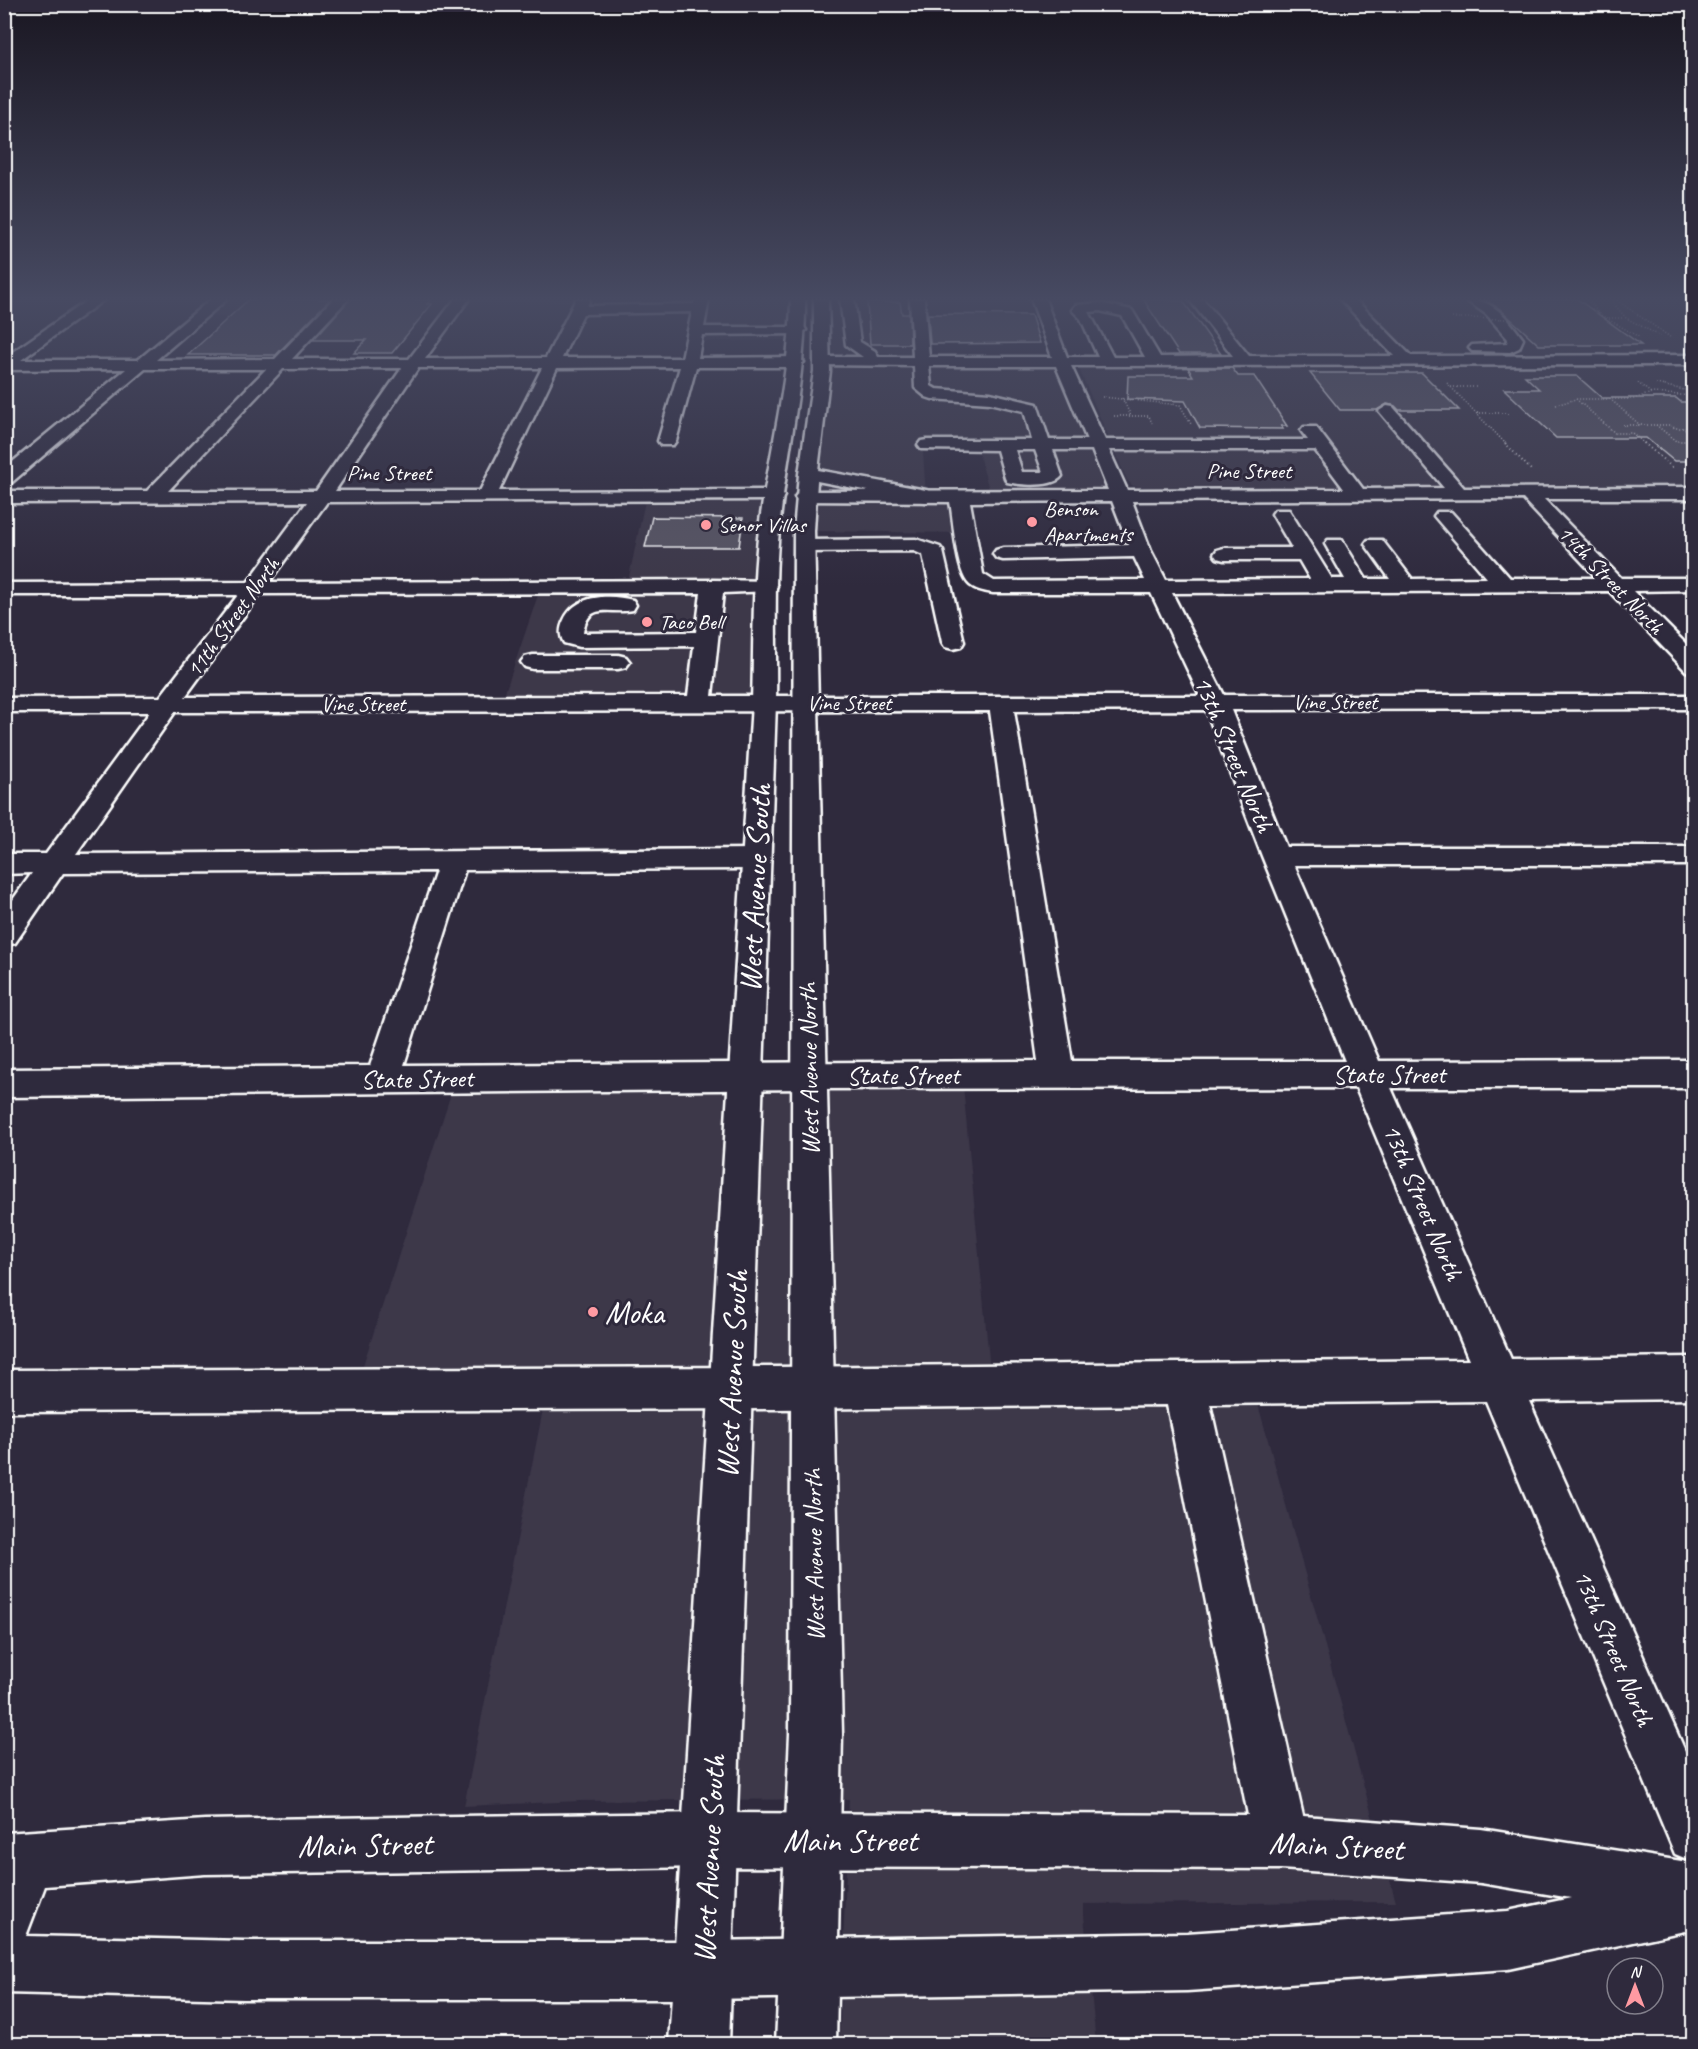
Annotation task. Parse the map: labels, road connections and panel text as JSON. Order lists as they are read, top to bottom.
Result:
{
  "streets": {
    "street": [
      "Pine Street",
      "14th Street North",
      "11th Street North",
      "Vine Street",
      "13th Street North",
      "West Avenue South",
      "West Avenue North",
      "State Street",
      "Main Street"
    ]
  },
  "crossings": [
    ["Pine Street", "14th Street North"],
    ["Pine Street", "11th Street North"],
    ["Pine Street", "13th Street North"],
    ["Pine Street", "West Avenue North"],
    ["11th Street North", "Vine Street"],
    ["Vine Street", "13th Street North"],
    ["Vine Street", "West Avenue South"],
    ["Vine Street", "West Avenue North"],
    ["13th Street North", "State Street"],
    ["West Avenue South", "State Street"],
    ["West Avenue South", "Main Street"],
    ["West Avenue North", "State Street"],
    ["West Avenue North", "Main Street"]
  ],
  "places": [
    "Benson Apartments",
    "Senor Villas",
    "Taco Bell",
    "Moka"
  ],
  "north": "top"
}
